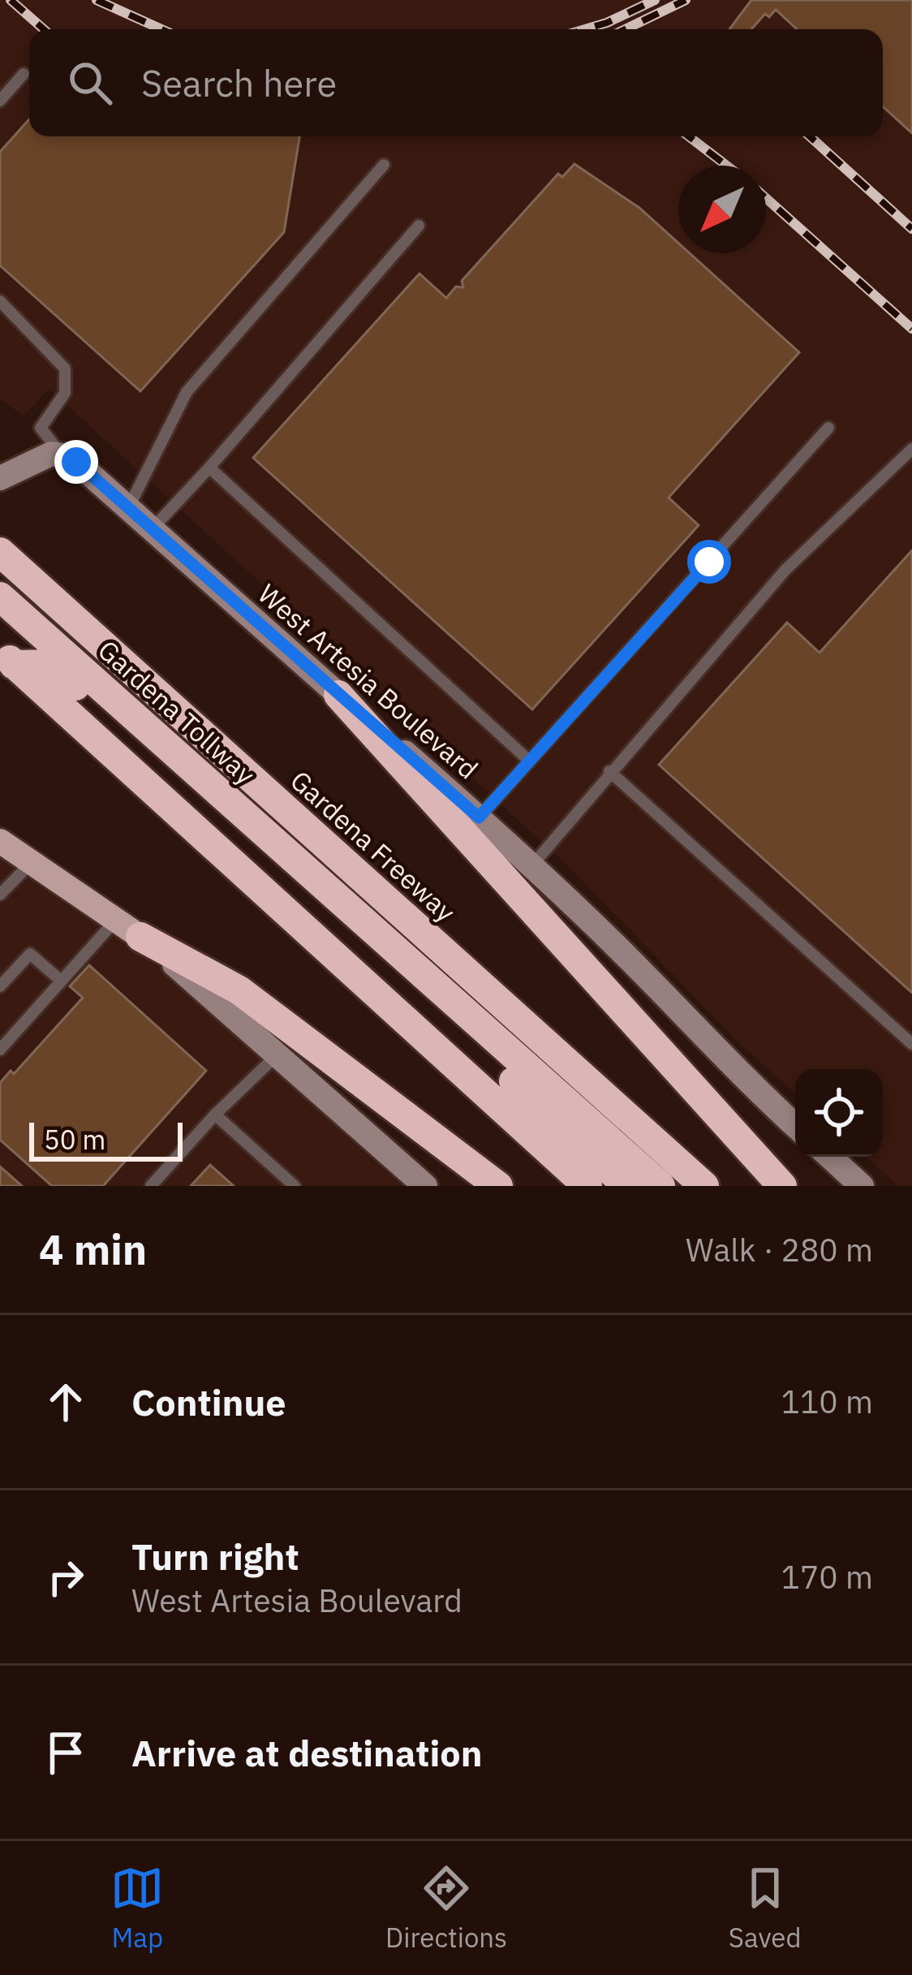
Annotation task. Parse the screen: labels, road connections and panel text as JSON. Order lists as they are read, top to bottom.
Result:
{
  "streets": {
    "highway": ["Gardena Tollway", "Gardena Freeway"],
    "main road": ["West Artesia Boulevard"]
  },
  "scale_bar": "50 m",
  "north": "bottom left",
  "page": {
    "search": "Search here",
    "scale": "50 m",
    "heading": ["4 min", "Walk · 280 m"],
    "list": [
      ["Continue", "110 m"],
      ["Turn right", "West Artesia Boulevard", "170 m"],
      "Arrive at destination"
    ],
    "nav": ["Map", "Directions", "Saved"]
  }
}
